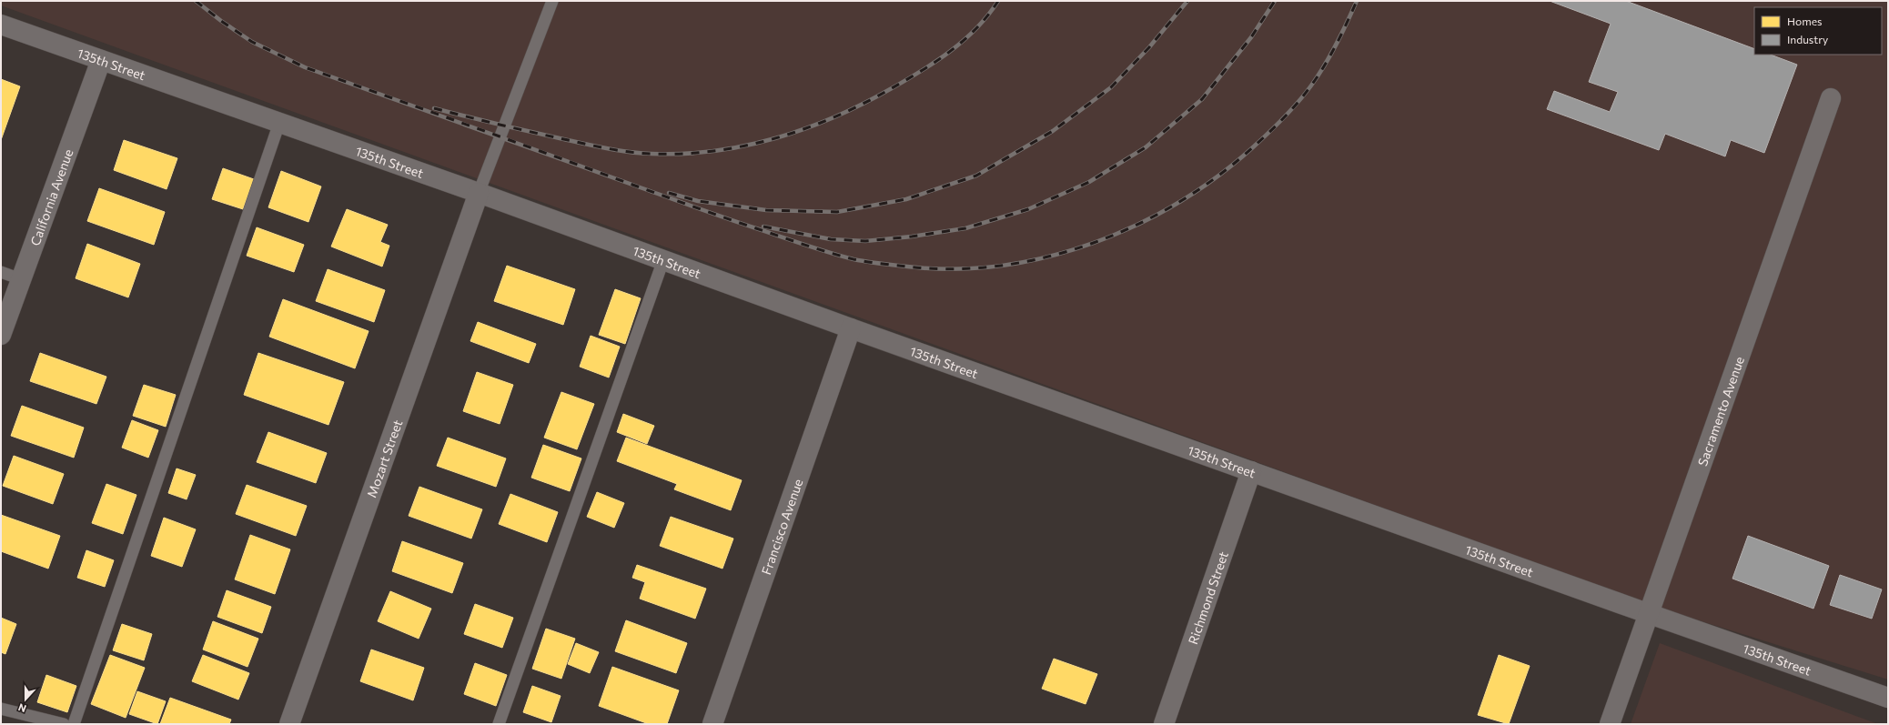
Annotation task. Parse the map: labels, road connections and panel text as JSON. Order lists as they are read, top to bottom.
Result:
{
  "streets": {
    "street": [
      "135th Street",
      "California Avenue",
      "Sacramento Avenue",
      "Mozart Street",
      "Francisco Avenue",
      "Richmond Street"
    ]
  },
  "crossings": [
    ["135th Street", "California Avenue"],
    ["135th Street", "Sacramento Avenue"],
    ["135th Street", "Mozart Street"],
    ["135th Street", "Francisco Avenue"],
    ["135th Street", "Richmond Street"]
  ],
  "legend": ["Homes", "Industry"],
  "north": "bottom"
}
